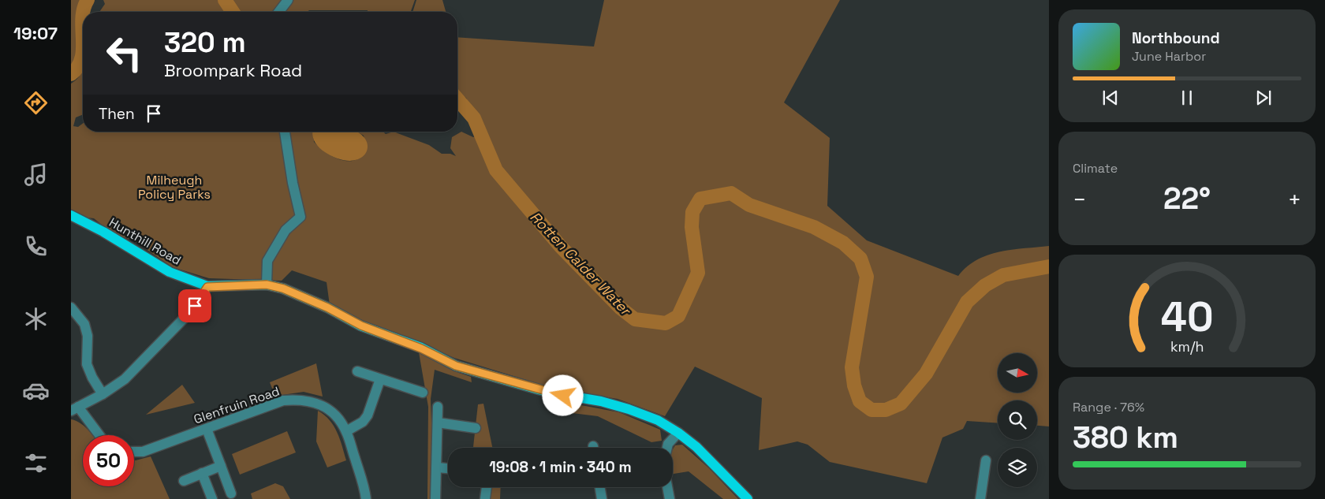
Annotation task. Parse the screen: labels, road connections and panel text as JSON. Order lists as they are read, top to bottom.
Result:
{
  "streets": {
    "main road": ["Hunthill Road"],
    "street": ["Glenfruin Road"]
  },
  "water": ["Rotten Calder Water"],
  "parks": ["Milheugh Policy Parks"],
  "north": "right",
  "page": {
    "tabs": "19:07",
    "turn": ["320 m", "Broompark Road"],
    "song": ["Northbound", "June Harbor"],
    "then": "Then",
    "tile": [
      "Climate",
      ["Range · 76%", "380 km"]
    ],
    "heat": ["−", "22°", "+"],
    "limit": "50",
    "trip": "19:08 · 1 min · 340 m",
    "gauge": ["40", "km/h"]
  }
}
